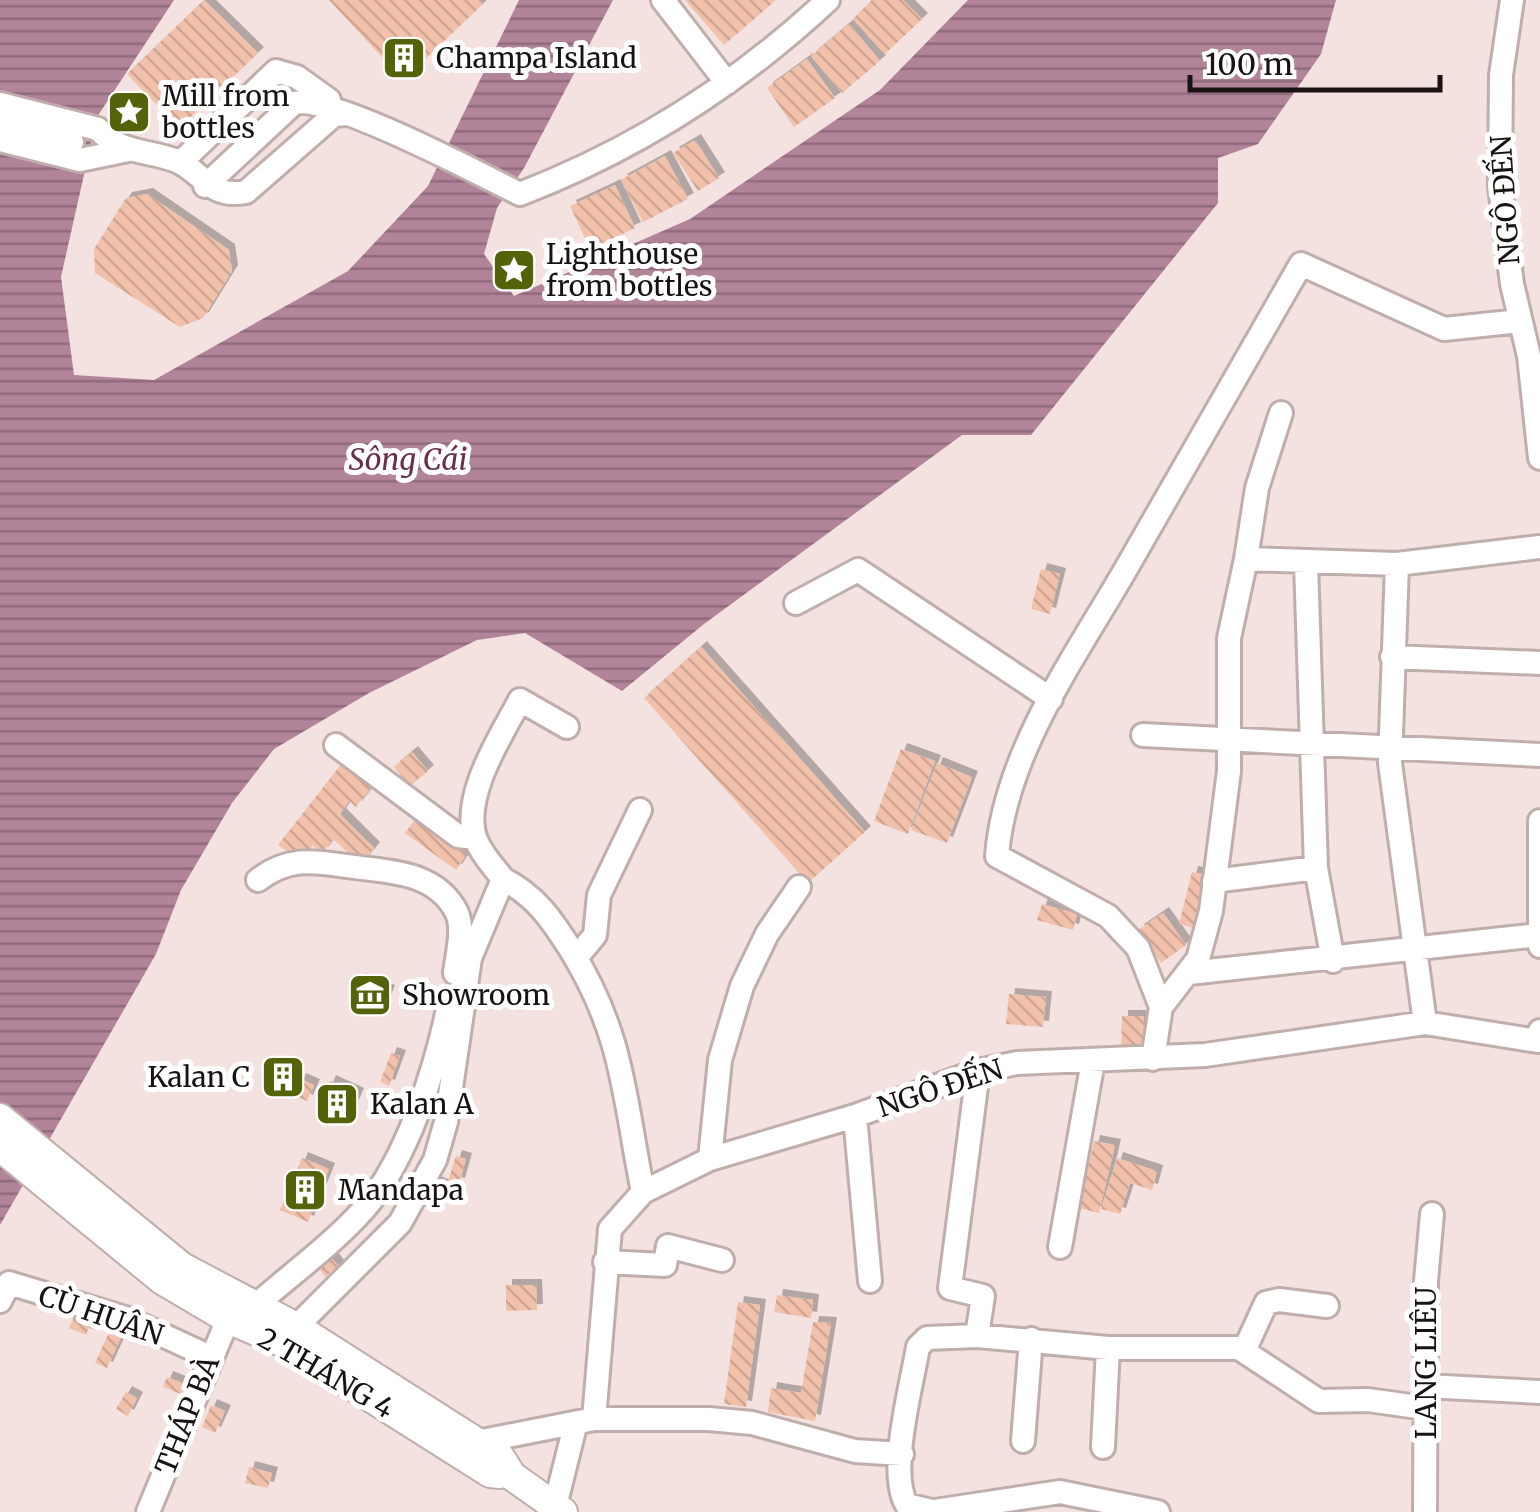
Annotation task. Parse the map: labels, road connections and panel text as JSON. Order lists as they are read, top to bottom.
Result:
{
  "streets": {
    "main road": ["2 THÁNG 4"],
    "street": [
      "NGÔ ĐẾN",
      "CÙ HUÂN",
      "LANG LIÊU",
      "THÁP BÀ"
    ]
  },
  "crossings": [
    ["NGÔ ĐẾN", "2 THÁNG 4"],
    ["CÙ HUÂN", "THÁP BÀ"],
    ["2 THÁNG 4", "THÁP BÀ"]
  ],
  "water": ["Sông Cái"],
  "places": {
    "building": [
      "Champa Island",
      "Kalan C",
      "Kalan A",
      "Mandapa"
    ],
    "place": ["Mill from bottles", "Lighthouse from bottles"],
    "museum": ["Showroom"]
  },
  "scale_bar": "100 m"
}
